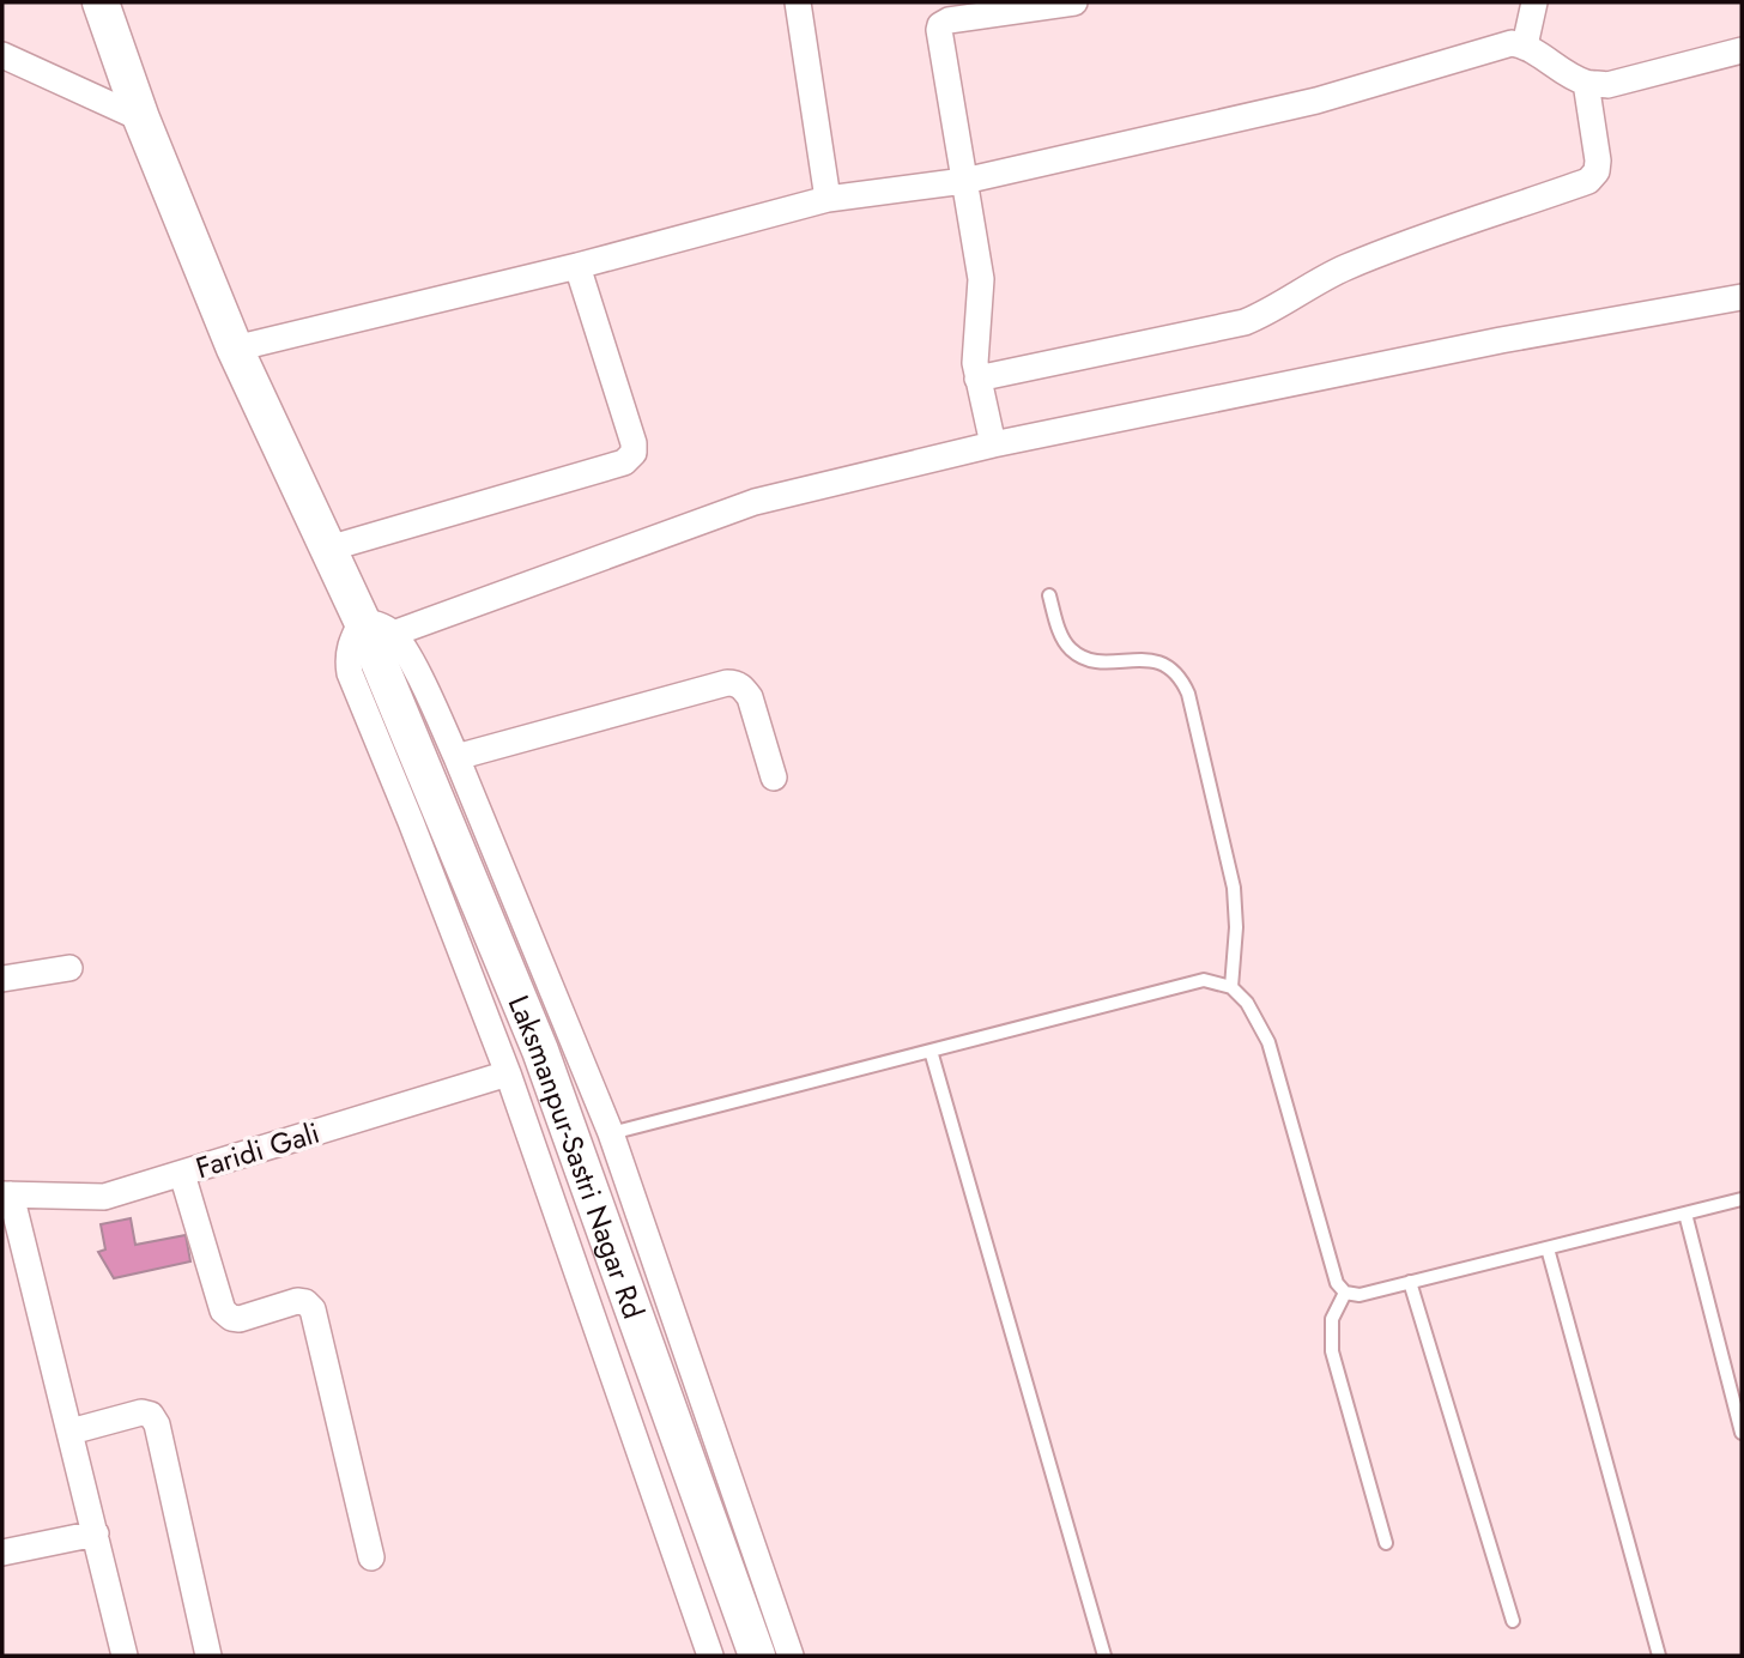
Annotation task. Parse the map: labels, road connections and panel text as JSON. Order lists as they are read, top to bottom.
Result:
{
  "streets": {
    "street": ["Faridi Gali", "Laksmanpur-Sastri Nagar Rd"]
  }
}
